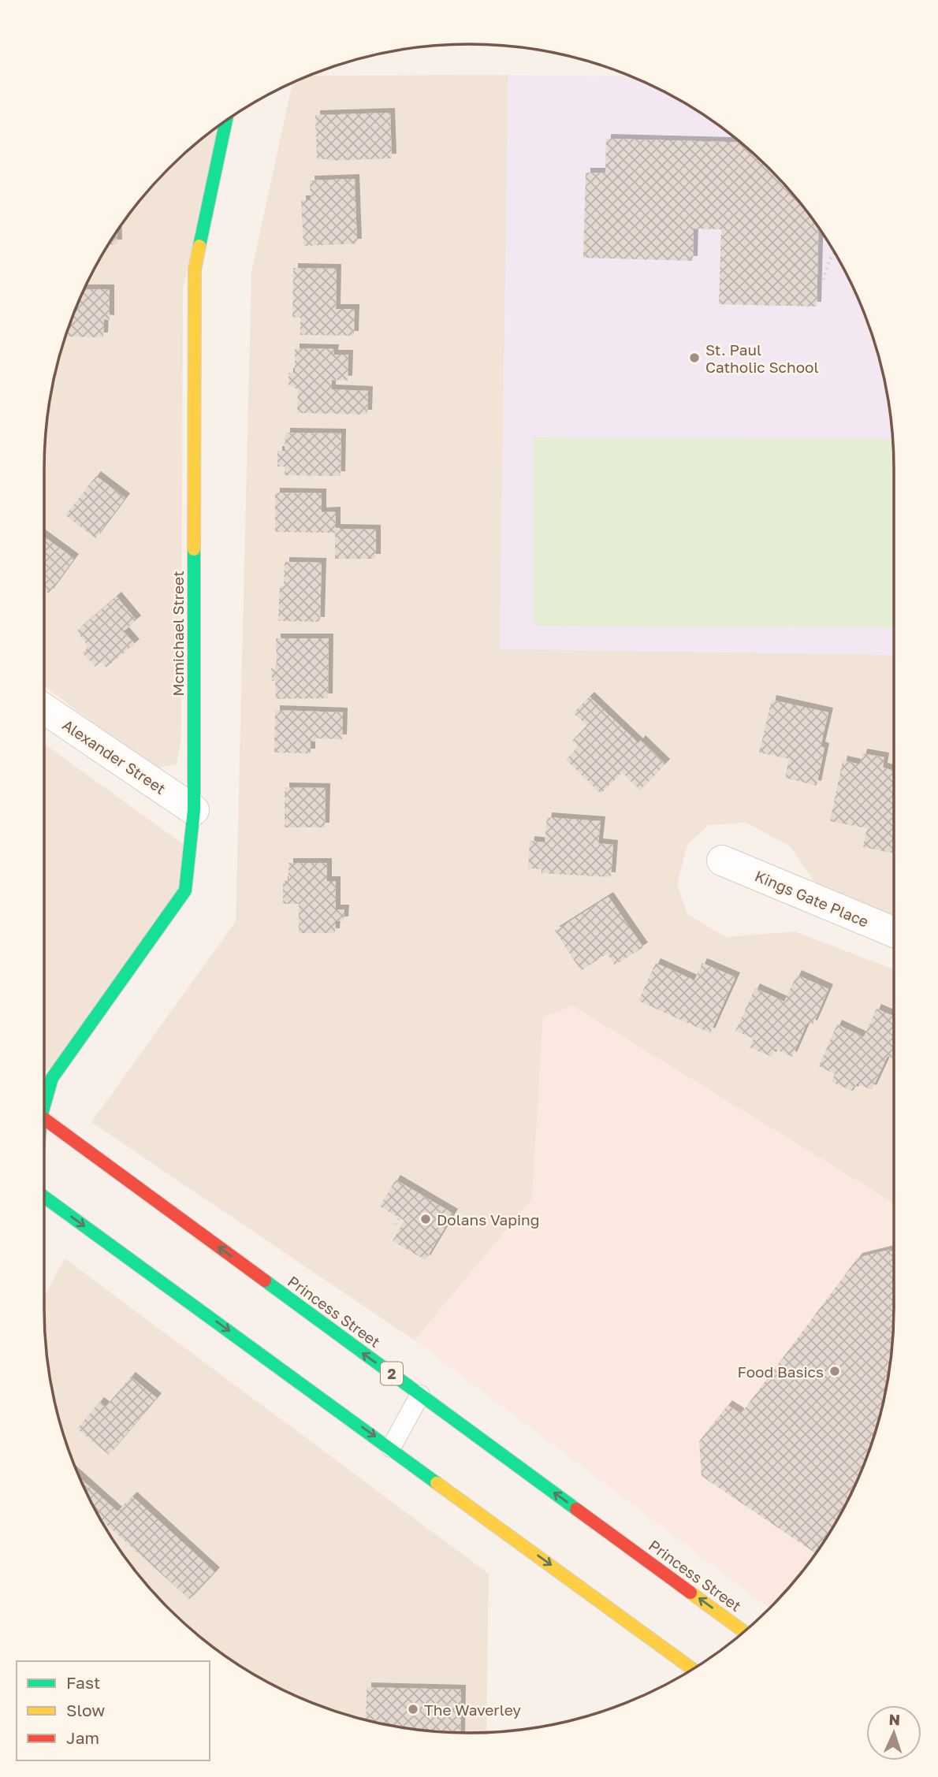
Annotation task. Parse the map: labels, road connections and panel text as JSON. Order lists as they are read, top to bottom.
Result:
{
  "streets": {
    "main road": ["Mcmichael Street", "Princess Street", "2"],
    "street": ["Alexander Street", "Kings Gate Place"]
  },
  "crossings": [
    ["Mcmichael Street", "Alexander Street"]
  ],
  "places": [
    "St. Paul Catholic School",
    "Dolans Vaping",
    "Food Basics",
    "The Waverley"
  ],
  "legend": ["Fast", "Slow", "Jam"],
  "north": "top"
}
